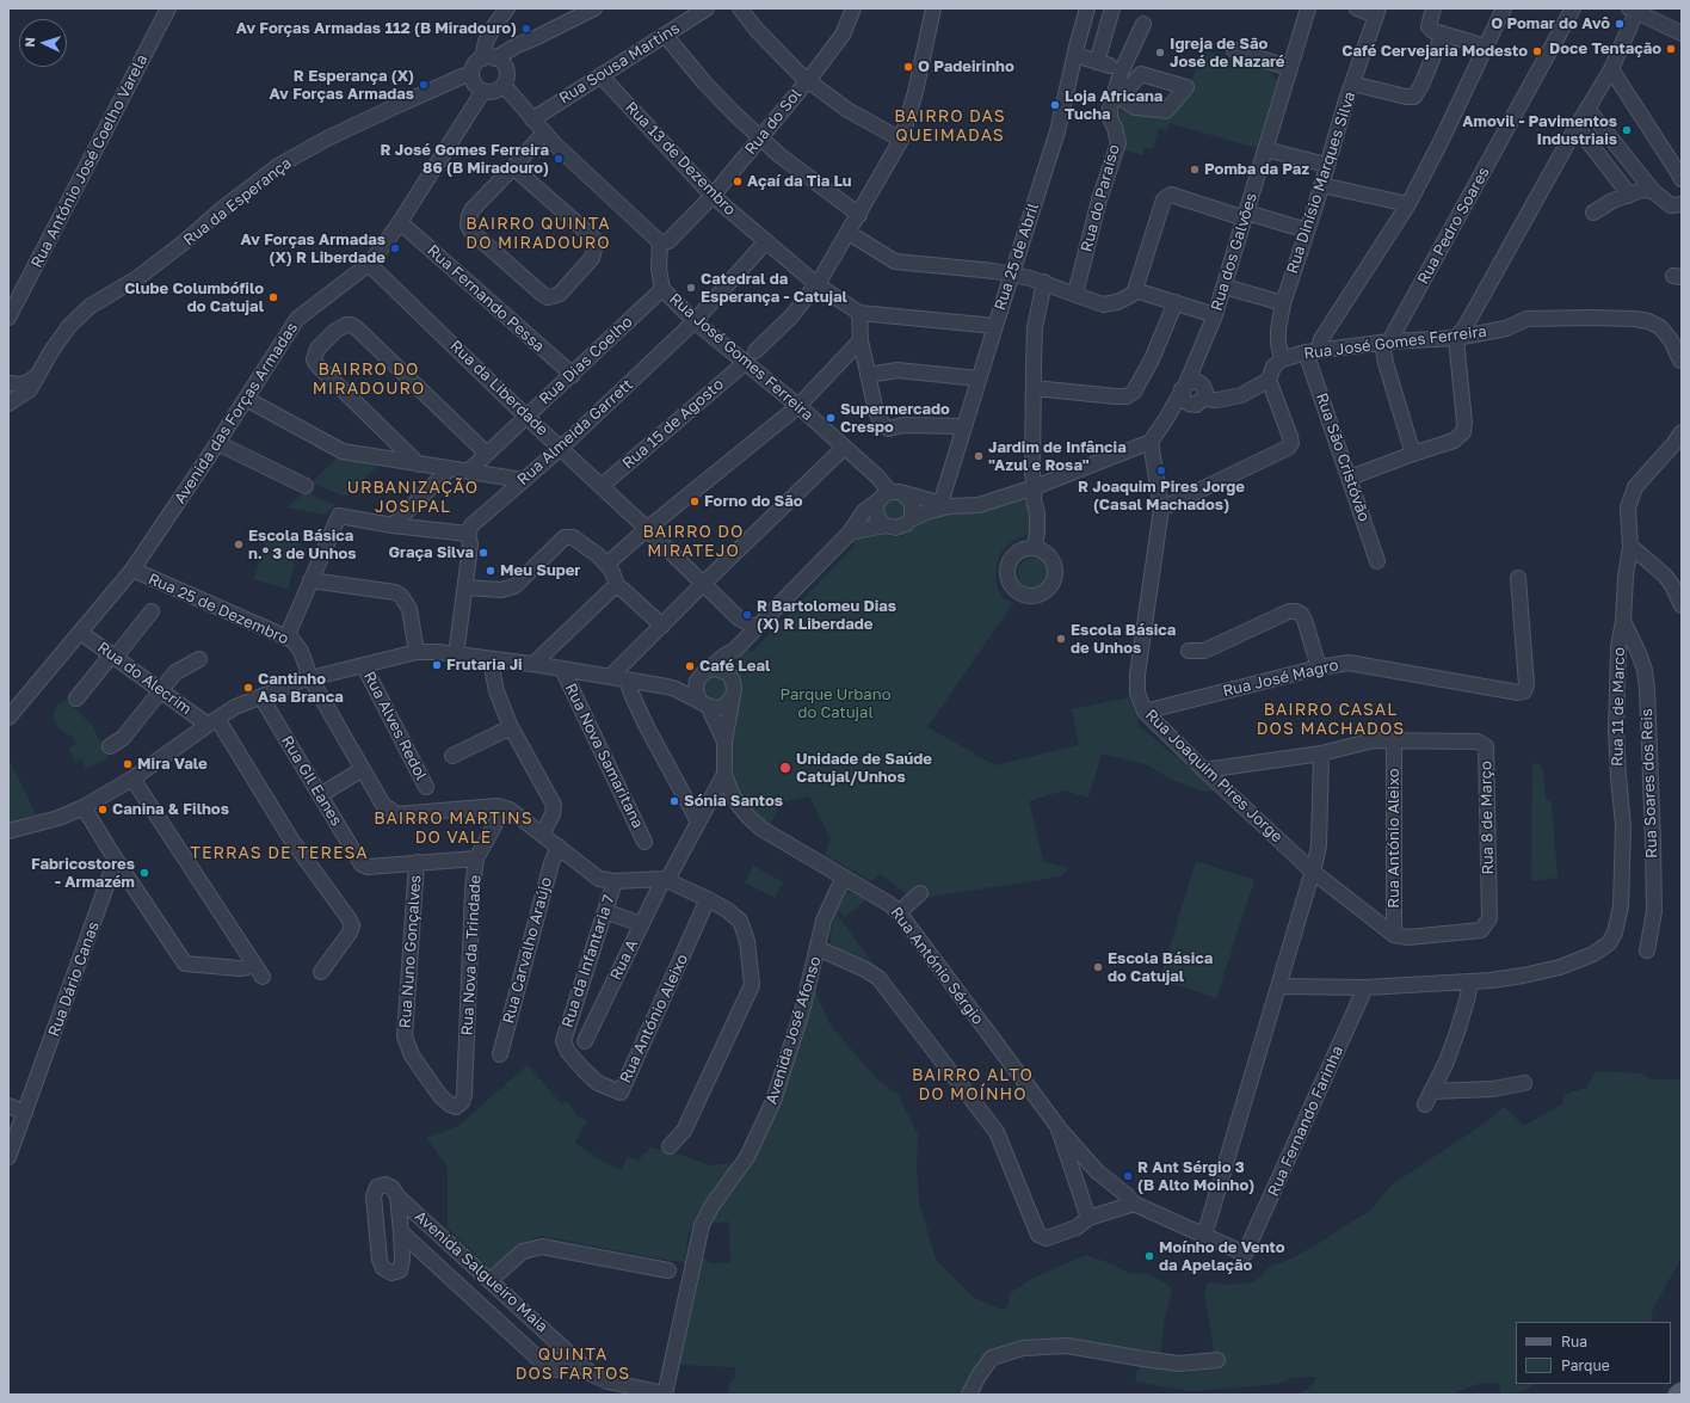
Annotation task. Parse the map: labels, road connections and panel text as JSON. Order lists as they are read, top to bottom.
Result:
{
  "streets": {
    "street": [
      "Rua Sousa Martins",
      "Rua do Sol",
      "Rua 13 de Dezembro",
      "Rua António José Coelho Varela",
      "Rua Dinísio Marques Silva",
      "Rua do Paraíso",
      "Rua da Esperança",
      "Rua Pedro Soares",
      "Rua dos Galvões",
      "Rua 25 de Abril",
      "Rua Fernando Pessa",
      "Rua José Gomes Ferreira",
      "Rua Dias Coelho",
      "Rua da Liberdade",
      "Avenida das Forças Armadas",
      "Rua 15 de Agosto",
      "Rua Almeida Garrett",
      "Rua São Cristóvão",
      "Rua 25 de Dezembro",
      "Rua do Alecrim",
      "Rua José Magro",
      "Rua 11 de Marco",
      "Rua Alves Redol",
      "Rua Nova Samaritana",
      "Rua Joaquim Pires Jorge",
      "Rua GIl Eanes",
      "Rua Soares dos Reis",
      "Rua 8 de Março",
      "Rua António Aleixo",
      "Rua Carvalho Araújo",
      "Rua Nuno Gonçalves",
      "Rua Nova da Trindade",
      "Rua A",
      "Rua da Infantaria 7",
      "Rua António Sérgio",
      "Rua Dário Canas",
      "Avenida José Afonso",
      "Rua Fernando Farinha",
      "Avenida Salgueiro Maia"
    ]
  },
  "crossings": [
    ["Rua Sousa Martins", "Rua 13 de Dezembro"],
    ["Rua do Sol", "Rua 13 de Dezembro"],
    ["Rua do Sol", "Rua José Gomes Ferreira"],
    ["Rua 13 de Dezembro", "Rua 25 de Abril"],
    ["Rua 13 de Dezembro", "Rua Almeida Garrett"],
    ["Rua Dinísio Marques Silva", "Rua José Gomes Ferreira"],
    ["Rua da Esperança", "Avenida das Forças Armadas"],
    ["Rua Pedro Soares", "Rua José Gomes Ferreira"],
    ["Rua Fernando Pessa", "Rua Dias Coelho"],
    ["Rua Fernando Pessa", "Avenida das Forças Armadas"],
    ["Rua José Gomes Ferreira", "Rua Dias Coelho"],
    ["Rua José Gomes Ferreira", "Rua 15 de Agosto"],
    ["Rua José Gomes Ferreira", "Rua Almeida Garrett"],
    ["Rua José Gomes Ferreira", "Rua São Cristóvão"],
    ["Rua Dias Coelho", "Rua da Liberdade"],
    ["Rua da Liberdade", "Avenida das Forças Armadas"],
    ["Rua da Liberdade", "Rua 15 de Agosto"],
    ["Rua da Liberdade", "Rua Almeida Garrett"],
    ["Avenida das Forças Armadas", "Rua 25 de Dezembro"],
    ["Avenida das Forças Armadas", "Rua do Alecrim"],
    ["Rua 25 de Dezembro", "Rua Nova da Trindade"],
    ["Rua José Magro", "Rua Joaquim Pires Jorge"],
    ["Rua 11 de Marco", "Rua Soares dos Reis"],
    ["Rua 11 de Marco", "Rua Fernando Farinha"],
    ["Rua Joaquim Pires Jorge", "Rua 8 de Março"],
    ["Rua Joaquim Pires Jorge", "Rua António Aleixo"],
    ["Rua GIl Eanes", "Rua Nuno Gonçalves"],
    ["Rua GIl Eanes", "Rua Nova da Trindade"],
    ["Rua 8 de Março", "Rua António Aleixo"],
    ["Rua António Aleixo", "Rua da Infantaria 7"],
    ["Rua Nuno Gonçalves", "Rua Nova da Trindade"],
    ["Rua A", "Rua António Sérgio"],
    ["Rua António Sérgio", "Avenida José Afonso"],
    ["Avenida José Afonso", "Avenida Salgueiro Maia"]
  ],
  "districts": [
    "BAIRRO DAS QUEIMADAS",
    "BAIRRO QUINTA DO MIRADOURO",
    "BAIRRO DO MIRADOURO",
    "URBANIZAÇÃO JOSIPAL",
    "BAIRRO DO MIRATEJO",
    "BAIRRO CASAL DOS MACHADOS",
    "BAIRRO MARTINS DO VALE",
    "TERRAS DE TERESA",
    "BAIRRO ALTO DO MOÍNHO",
    "QUINTA DOS FARTOS"
  ],
  "parks": ["Parque Urbano do Catujal"],
  "places": [
    "O Pomar do Avô",
    "Av Forças Armadas 112 (B Miradouro)",
    "Doce Tentação",
    "Café Cervejaria Modesto",
    "Igreja de São José de Nazaré",
    "O Padeirinho",
    "R Esperança (X) Av Forças Armadas",
    "Loja Africana Tucha",
    "Amovil - Pavimentos Industriais",
    "R José Gomes Ferreira 86 (B Miradouro)",
    "Pomba da Paz",
    "Açaí da Tia Lu",
    "Av Forças Armadas (X) R Liberdade",
    "Catedral da Esperança - Catujal",
    "Clube Columbófilo do Catujal",
    "Supermercado Crespo",
    "Jardim de Infância \"Azul e Rosa\"",
    "R Joaquim Pires Jorge (Casal Machados)",
    "Forno do São",
    "Escola Básica n.º 3 de Unhos",
    "Graça Silva",
    "Meu Super",
    "R Bartolomeu Dias (X) R Liberdade",
    "Escola Básica de Unhos",
    "Frutaria Ji",
    "Café Leal",
    "Cantinho Asa Branca",
    "Mira Vale",
    "Unidade de Saúde Catujal/Unhos",
    "Sónia Santos",
    "Canina & Filhos",
    "Fabricostores - Armazém",
    "Escola Básica do Catujal",
    "R Ant Sérgio 3 (B Alto Moinho)",
    "Moínho de Vento da Apelação"
  ],
  "legend": ["Rua", "Parque"],
  "north": "left"
}
